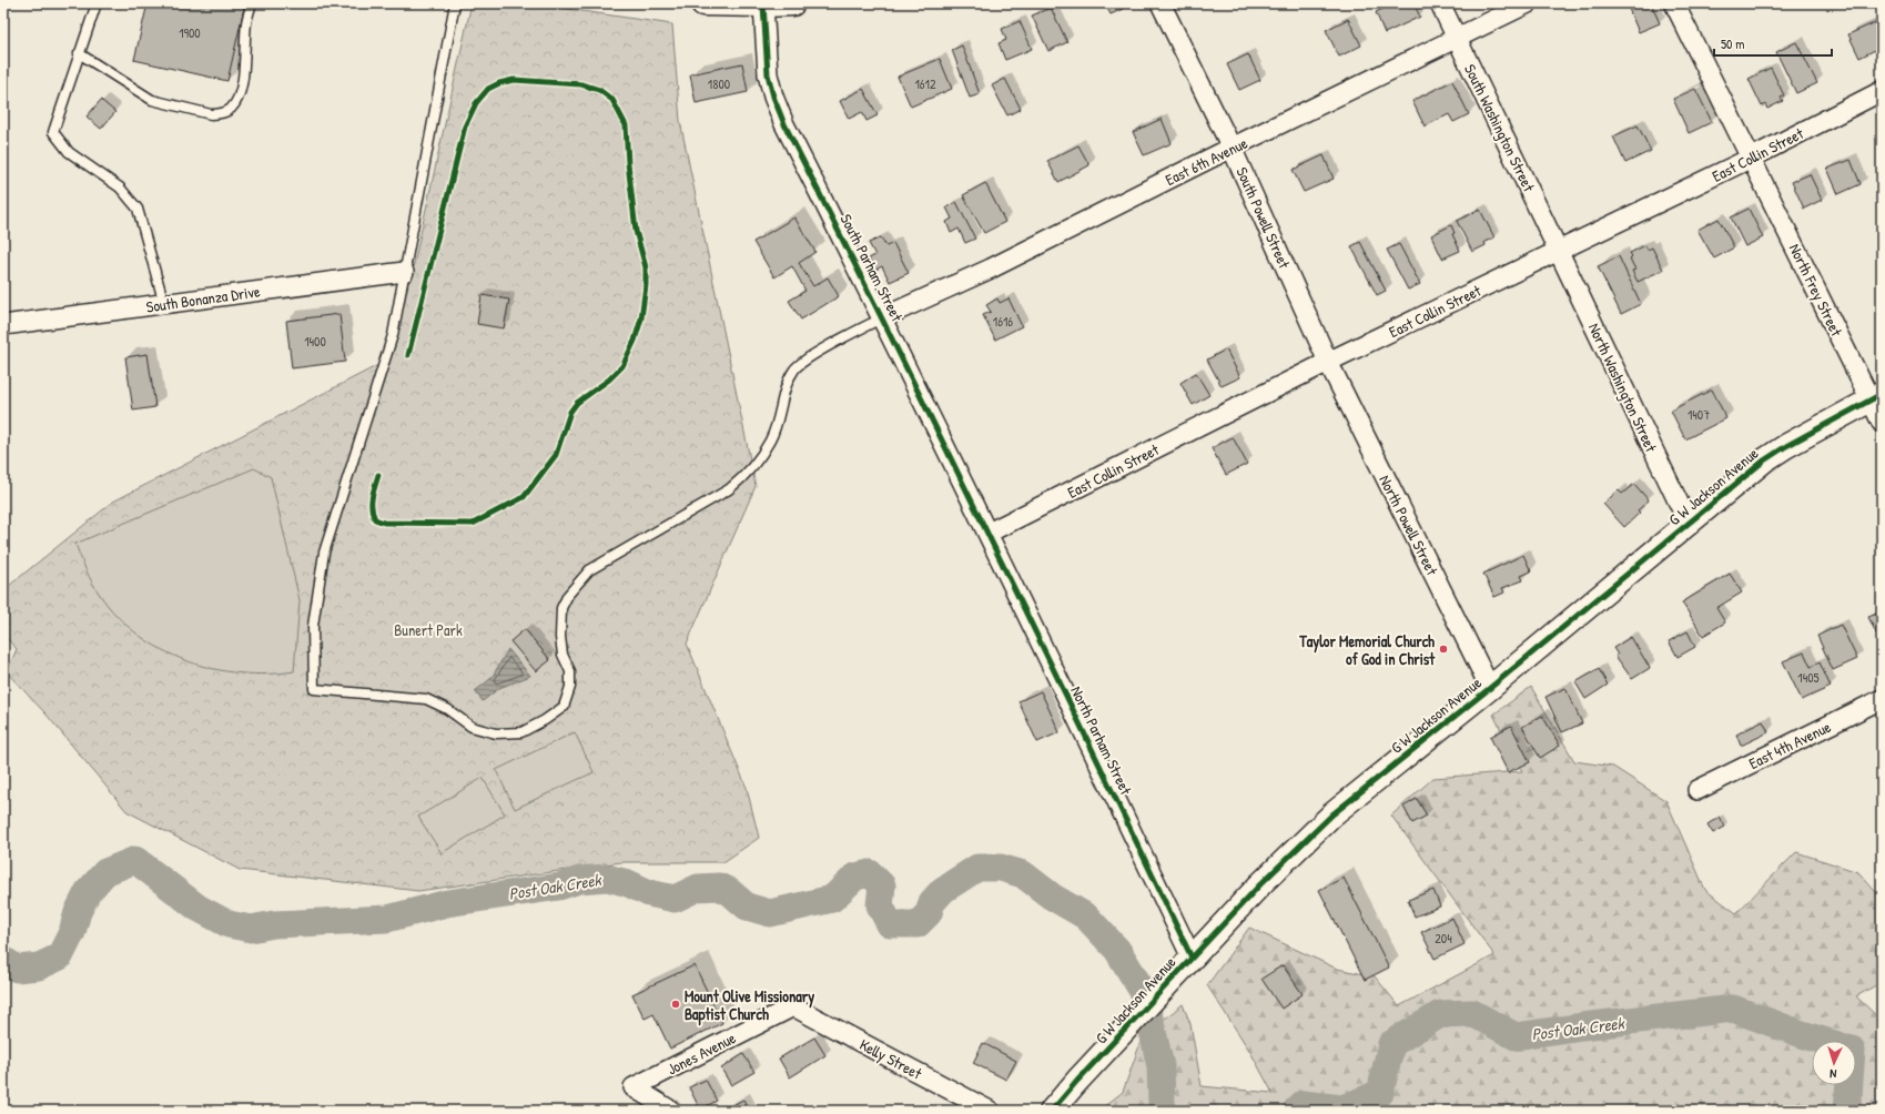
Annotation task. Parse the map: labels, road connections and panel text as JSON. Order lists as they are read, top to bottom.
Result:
{
  "streets": {
    "street": [
      "South Washington Street",
      "East Collin Street",
      "East 6th Avenue",
      "South Powell Street",
      "South Parham Street",
      "North Frey Street",
      "South Bonanza Drive",
      "North Washington Street",
      "G W Jackson Avenue",
      "North Powell Street",
      "North Parham Street",
      "East 4th Avenue",
      "Jones Avenue",
      "Kelly Street"
    ]
  },
  "crossings": [
    ["South Washington Street", "East Collin Street"],
    ["South Washington Street", "East 6th Avenue"],
    ["South Washington Street", "North Washington Street"],
    ["East Collin Street", "South Powell Street"],
    ["East Collin Street", "South Parham Street"],
    ["East Collin Street", "North Frey Street"],
    ["East Collin Street", "North Washington Street"],
    ["East Collin Street", "North Powell Street"],
    ["East Collin Street", "North Parham Street"],
    ["East 6th Avenue", "South Powell Street"],
    ["East 6th Avenue", "South Parham Street"],
    ["South Powell Street", "North Powell Street"],
    ["South Parham Street", "North Parham Street"],
    ["North Frey Street", "G W Jackson Avenue"],
    ["North Washington Street", "G W Jackson Avenue"],
    ["G W Jackson Avenue", "North Powell Street"],
    ["G W Jackson Avenue", "North Parham Street"],
    ["Jones Avenue", "Kelly Street"]
  ],
  "water": ["Post Oak Creek"],
  "parks": ["Bunert Park"],
  "places": ["Taylor Memorial Church of God in Christ", "Mount Olive Missionary Baptist Church"],
  "house_numbers": [
    "1900",
    "1800",
    "1612",
    "1616",
    "1400",
    "1407",
    "1405",
    "204"
  ],
  "scale_bar": "50 m",
  "north": "bottom"
}
